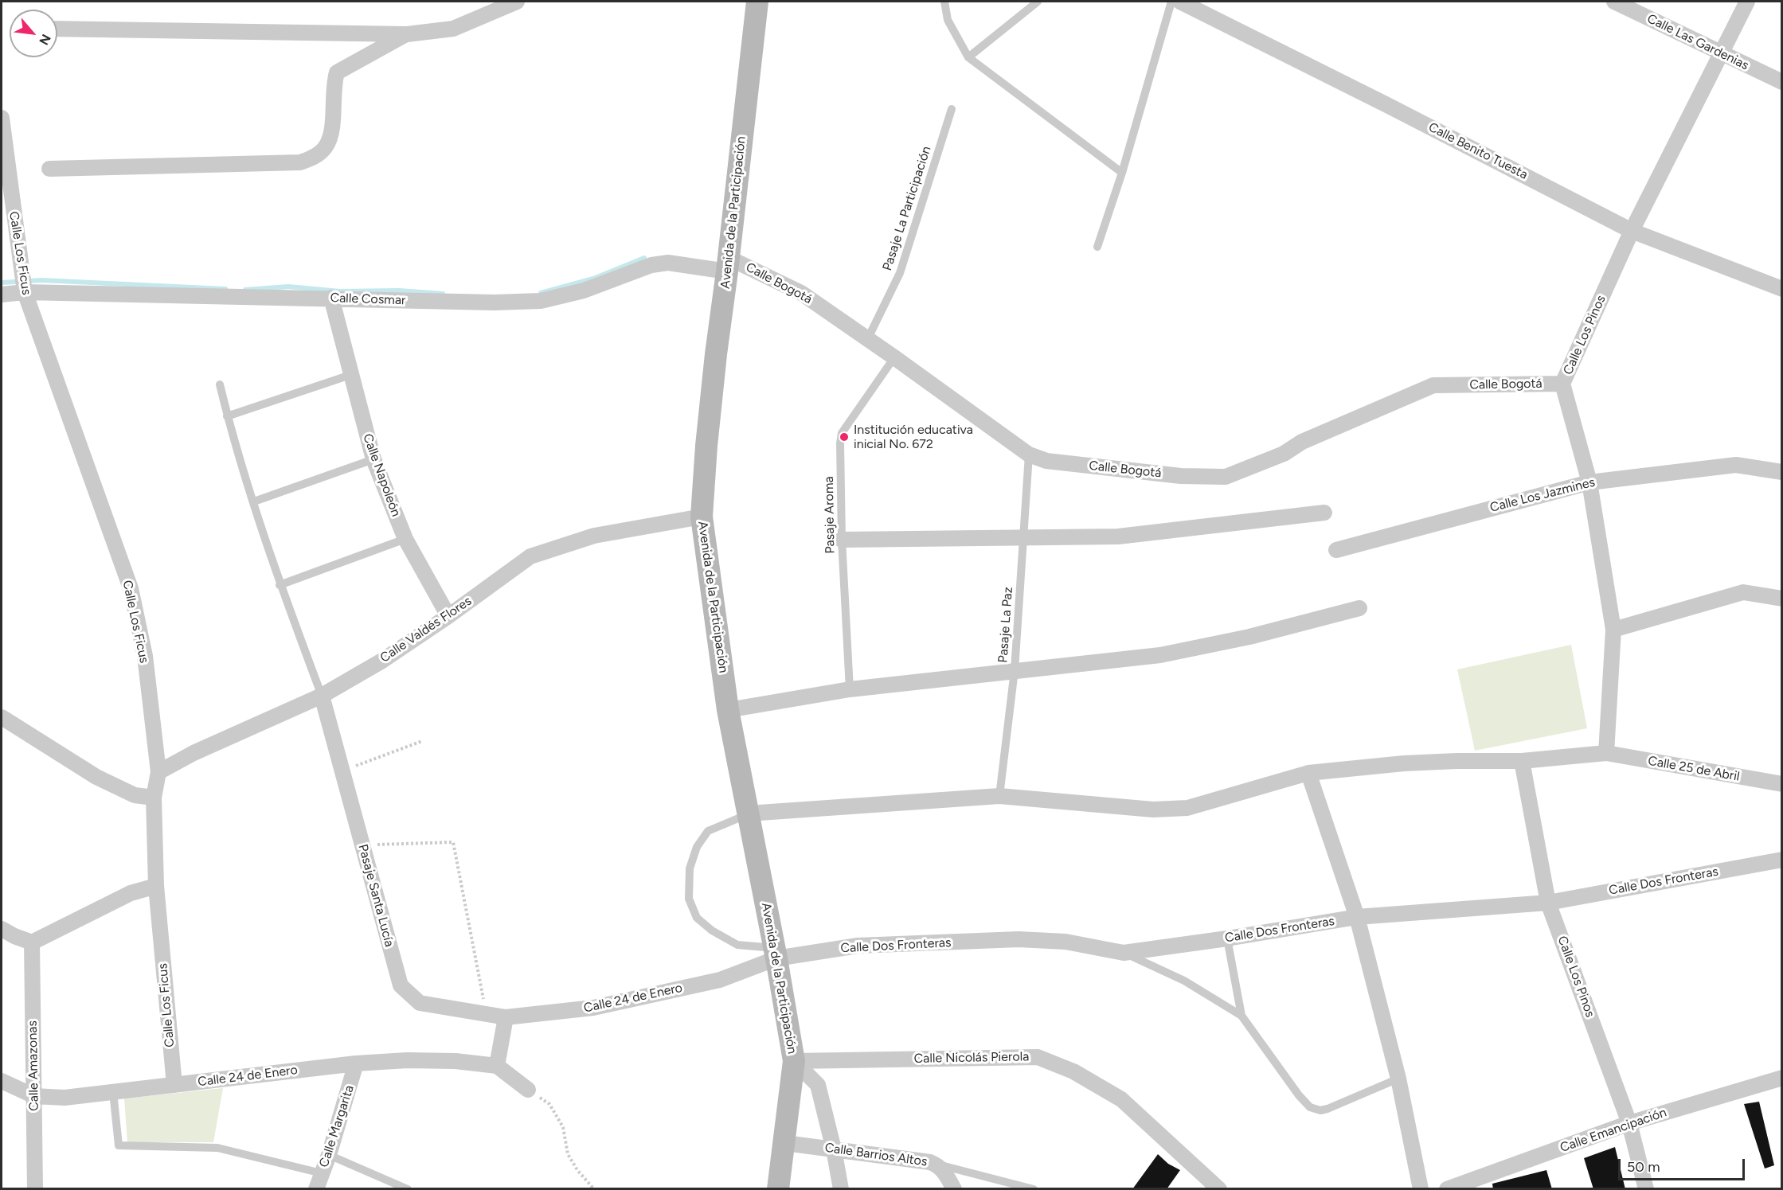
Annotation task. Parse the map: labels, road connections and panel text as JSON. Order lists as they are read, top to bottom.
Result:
{
  "streets": {
    "main road": ["Avenida de la Participación"],
    "street": [
      "Calle Las Gardenias",
      "Calle Benito Tuesta",
      "Calle Los Ficus",
      "Calle Bogotá",
      "Calle Cosmar",
      "Calle Los Pinos",
      "Calle Napoleón",
      "Calle Los Jazmines",
      "Calle Valdés Flores",
      "Calle 25 de Abril",
      "Calle Dos Fronteras",
      "Pasaje Santa Lucía",
      "Calle 24 de Enero",
      "Calle Nicolás Pierola",
      "Calle Amazonas",
      "Calle Margarita",
      "Calle Emancipación",
      "Calle Barrios Altos"
    ],
    "lane": ["Pasaje La Participación", "Pasaje Aroma", "Pasaje La Paz"]
  },
  "crossings": [
    ["Calle Las Gardenias", "Calle Los Pinos"],
    ["Calle Benito Tuesta", "Calle Los Pinos"],
    ["Pasaje La Participación", "Calle Bogotá"],
    ["Avenida de la Participación", "Calle Bogotá"],
    ["Avenida de la Participación", "Calle Cosmar"],
    ["Avenida de la Participación", "Calle Valdés Flores"],
    ["Avenida de la Participación", "Calle 25 de Abril"],
    ["Avenida de la Participación", "Calle Dos Fronteras"],
    ["Avenida de la Participación", "Calle 24 de Enero"],
    ["Avenida de la Participación", "Calle Nicolás Pierola"],
    ["Avenida de la Participación", "Calle Barrios Altos"],
    ["Calle Los Ficus", "Calle Cosmar"],
    ["Calle Los Ficus", "Calle Valdés Flores"],
    ["Calle Los Ficus", "Calle 24 de Enero"],
    ["Calle Bogotá", "Calle Cosmar"],
    ["Calle Bogotá", "Calle Los Pinos"],
    ["Calle Bogotá", "Pasaje Aroma"],
    ["Calle Bogotá", "Pasaje La Paz"],
    ["Calle Cosmar", "Calle Napoleón"],
    ["Calle Los Pinos", "Calle Los Jazmines"],
    ["Calle Los Pinos", "Calle 25 de Abril"],
    ["Calle Los Pinos", "Calle Dos Fronteras"],
    ["Calle Los Pinos", "Calle Emancipación"],
    ["Calle Napoleón", "Calle Valdés Flores"],
    ["Pasaje La Paz", "Calle 25 de Abril"],
    ["Calle Valdés Flores", "Pasaje Santa Lucía"],
    ["Calle Dos Fronteras", "Calle 24 de Enero"],
    ["Pasaje Santa Lucía", "Calle 24 de Enero"],
    ["Calle 24 de Enero", "Calle Amazonas"],
    ["Calle 24 de Enero", "Calle Margarita"]
  ],
  "places": ["Institución educativa inicial No. 672"],
  "scale_bar": "50 m",
  "north": "bottom right"
}
